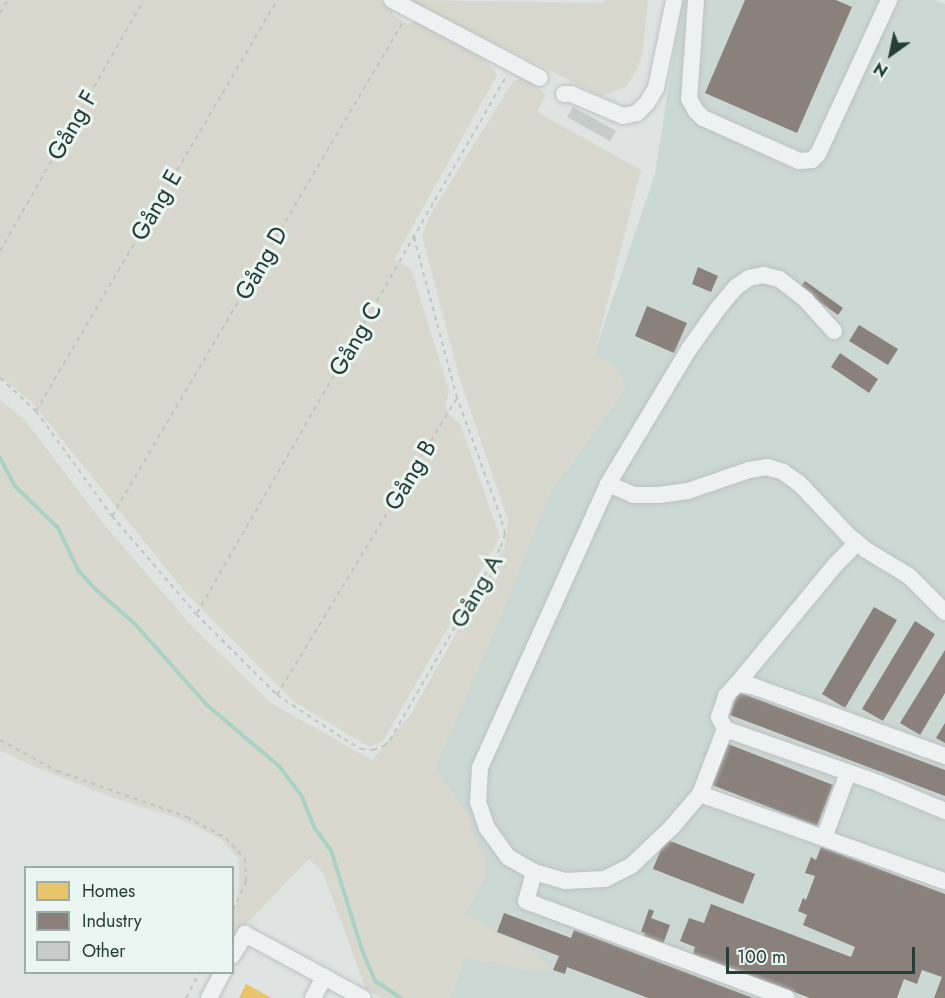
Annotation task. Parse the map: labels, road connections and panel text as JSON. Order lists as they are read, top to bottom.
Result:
{
  "streets": {
    "path": [
      "Gång F",
      "Gång E",
      "Gång D",
      "Gång C",
      "Gång B",
      "Gång A"
    ]
  },
  "crossings": [
    ["Gång B", "Gång A"]
  ],
  "legend": ["Homes", "Industry", "Other"],
  "scale_bar": "100 m",
  "north": "bottom left"
}
